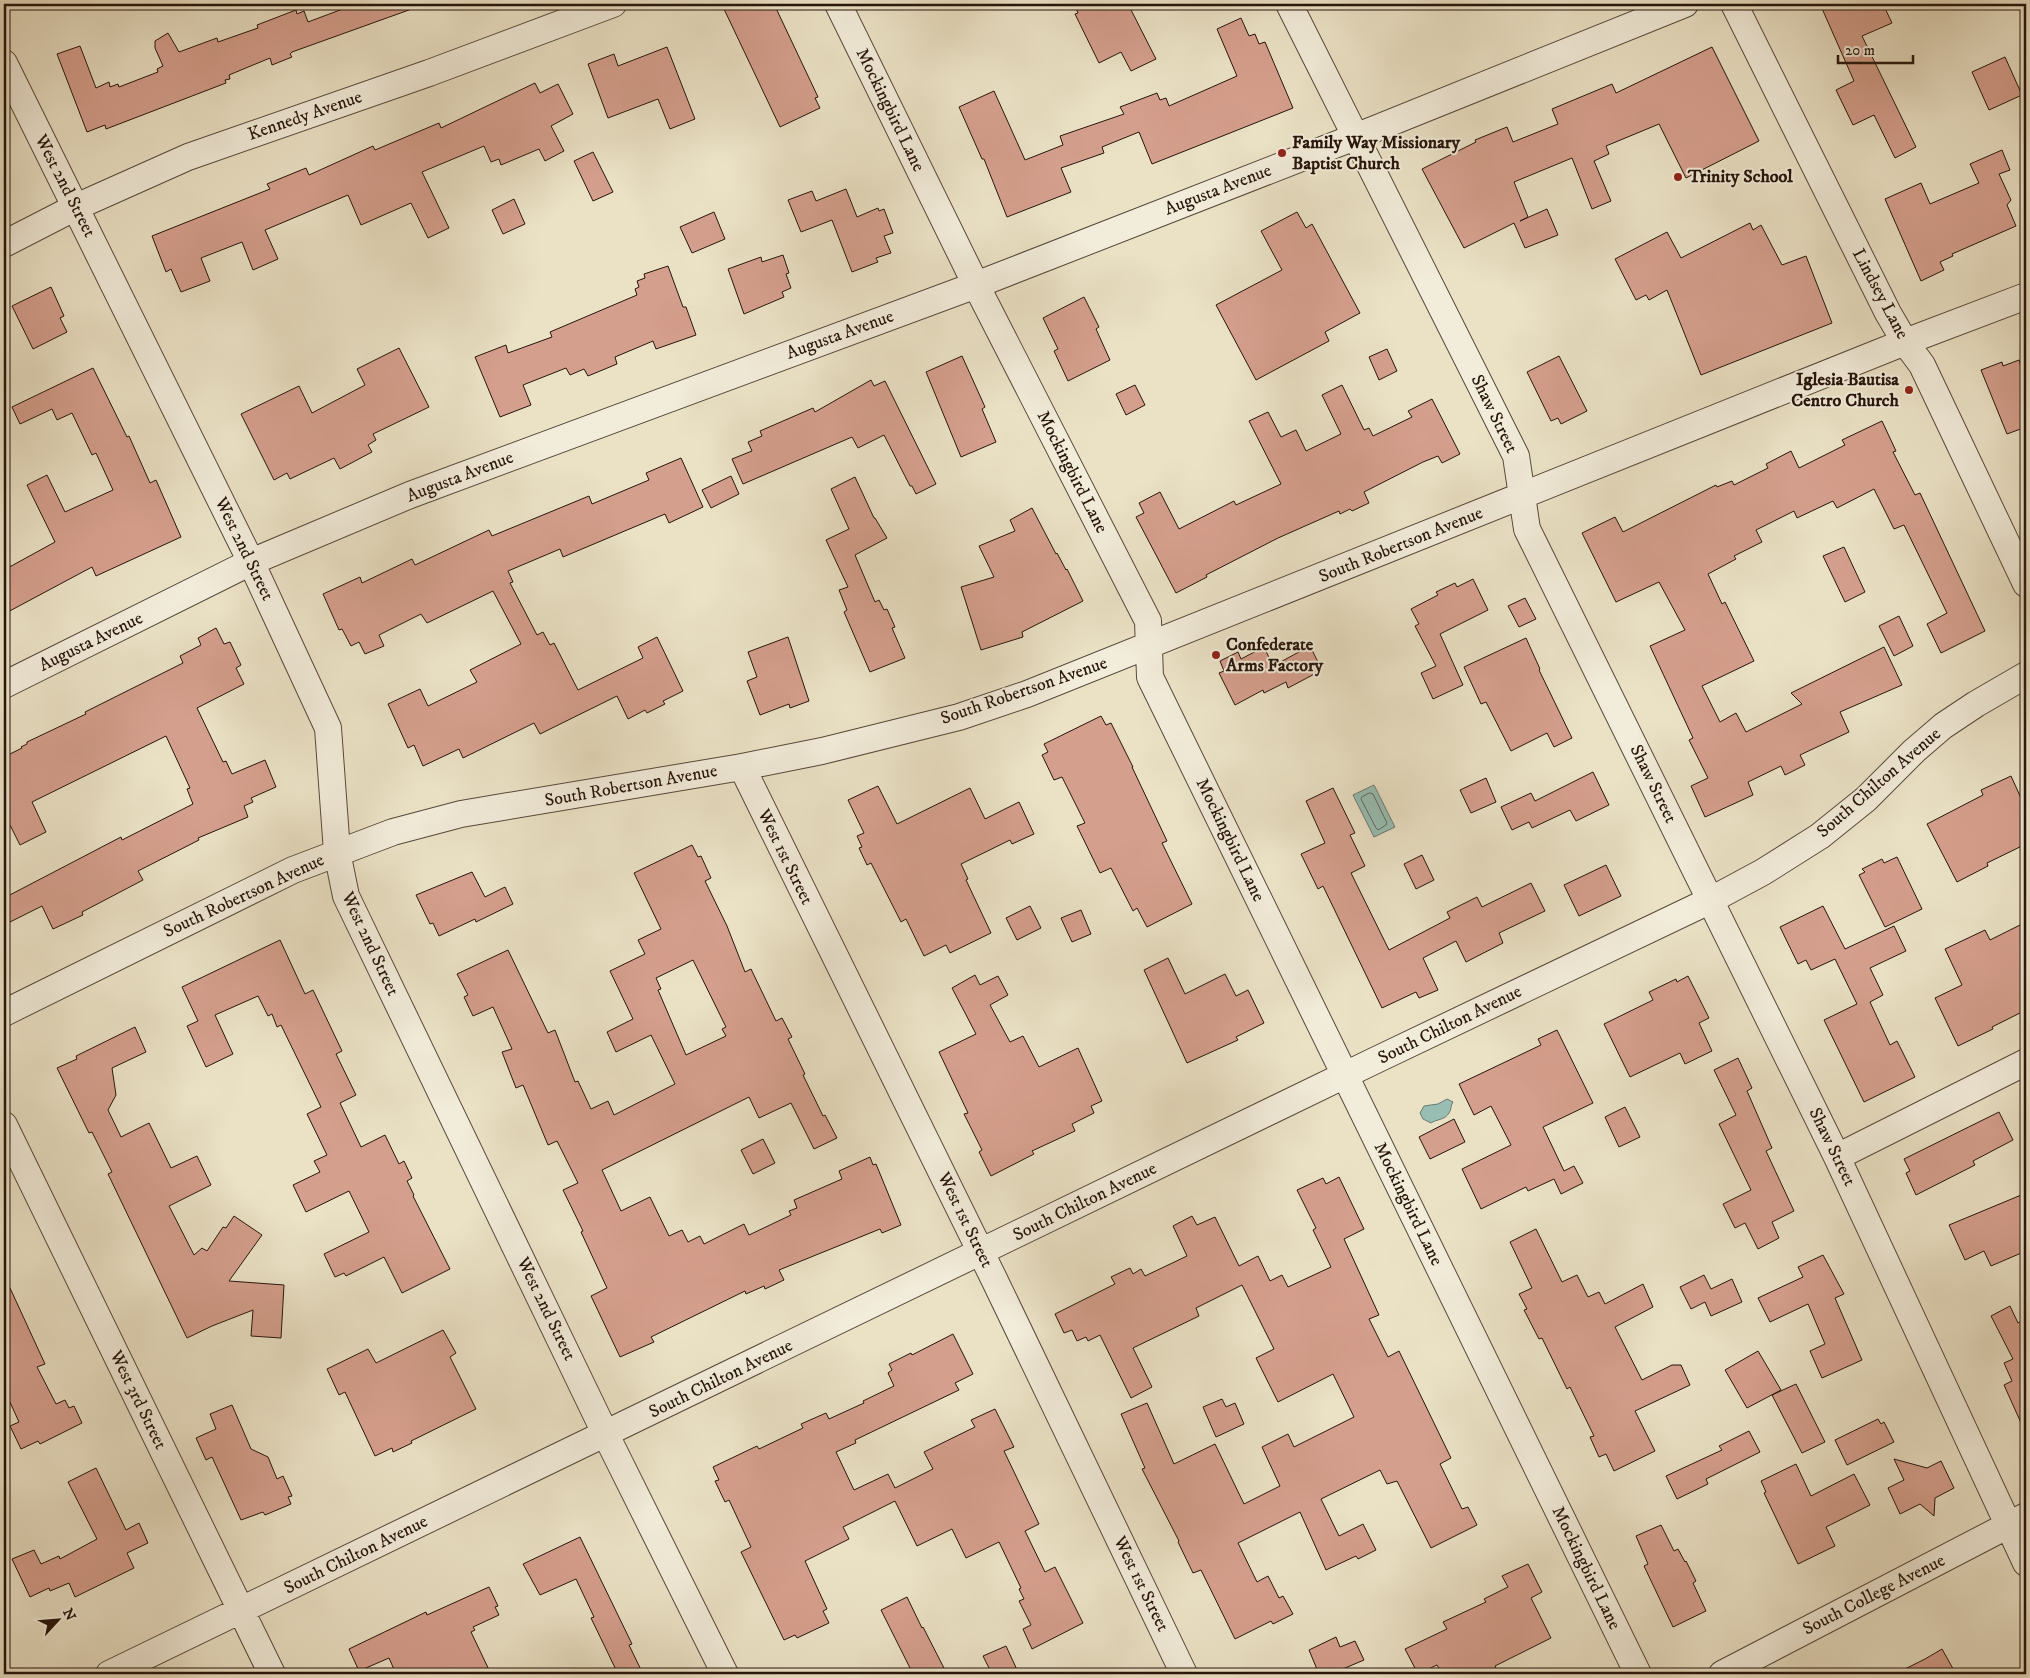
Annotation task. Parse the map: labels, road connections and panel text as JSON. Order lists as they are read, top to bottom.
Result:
{
  "streets": {
    "street": [
      "Mockingbird Lane",
      "Kennedy Avenue",
      "West 2nd Street",
      "Augusta Avenue",
      "Lindsey Lane",
      "Shaw Street",
      "South Robertson Avenue",
      "South Chilton Avenue",
      "West 1st Street",
      "West 3rd Street",
      "South College Avenue"
    ]
  },
  "crossings": [
    ["Mockingbird Lane", "Augusta Avenue"],
    ["Mockingbird Lane", "South Robertson Avenue"],
    ["Mockingbird Lane", "South Chilton Avenue"],
    ["Kennedy Avenue", "West 2nd Street"],
    ["West 2nd Street", "Augusta Avenue"],
    ["West 2nd Street", "South Robertson Avenue"],
    ["West 2nd Street", "South Chilton Avenue"],
    ["Augusta Avenue", "Shaw Street"],
    ["Lindsey Lane", "South Robertson Avenue"],
    ["Shaw Street", "South Robertson Avenue"],
    ["Shaw Street", "South Chilton Avenue"],
    ["Shaw Street", "South College Avenue"],
    ["South Robertson Avenue", "West 1st Street"],
    ["South Chilton Avenue", "West 1st Street"],
    ["South Chilton Avenue", "West 3rd Street"]
  ],
  "places": [
    "Family Way Missionary Baptist Church",
    "Trinity School",
    "Iglesia Bautisa Centro Church",
    "Confederate Arms Factory"
  ],
  "scale_bar": "20 m",
  "north": "top right"
}
